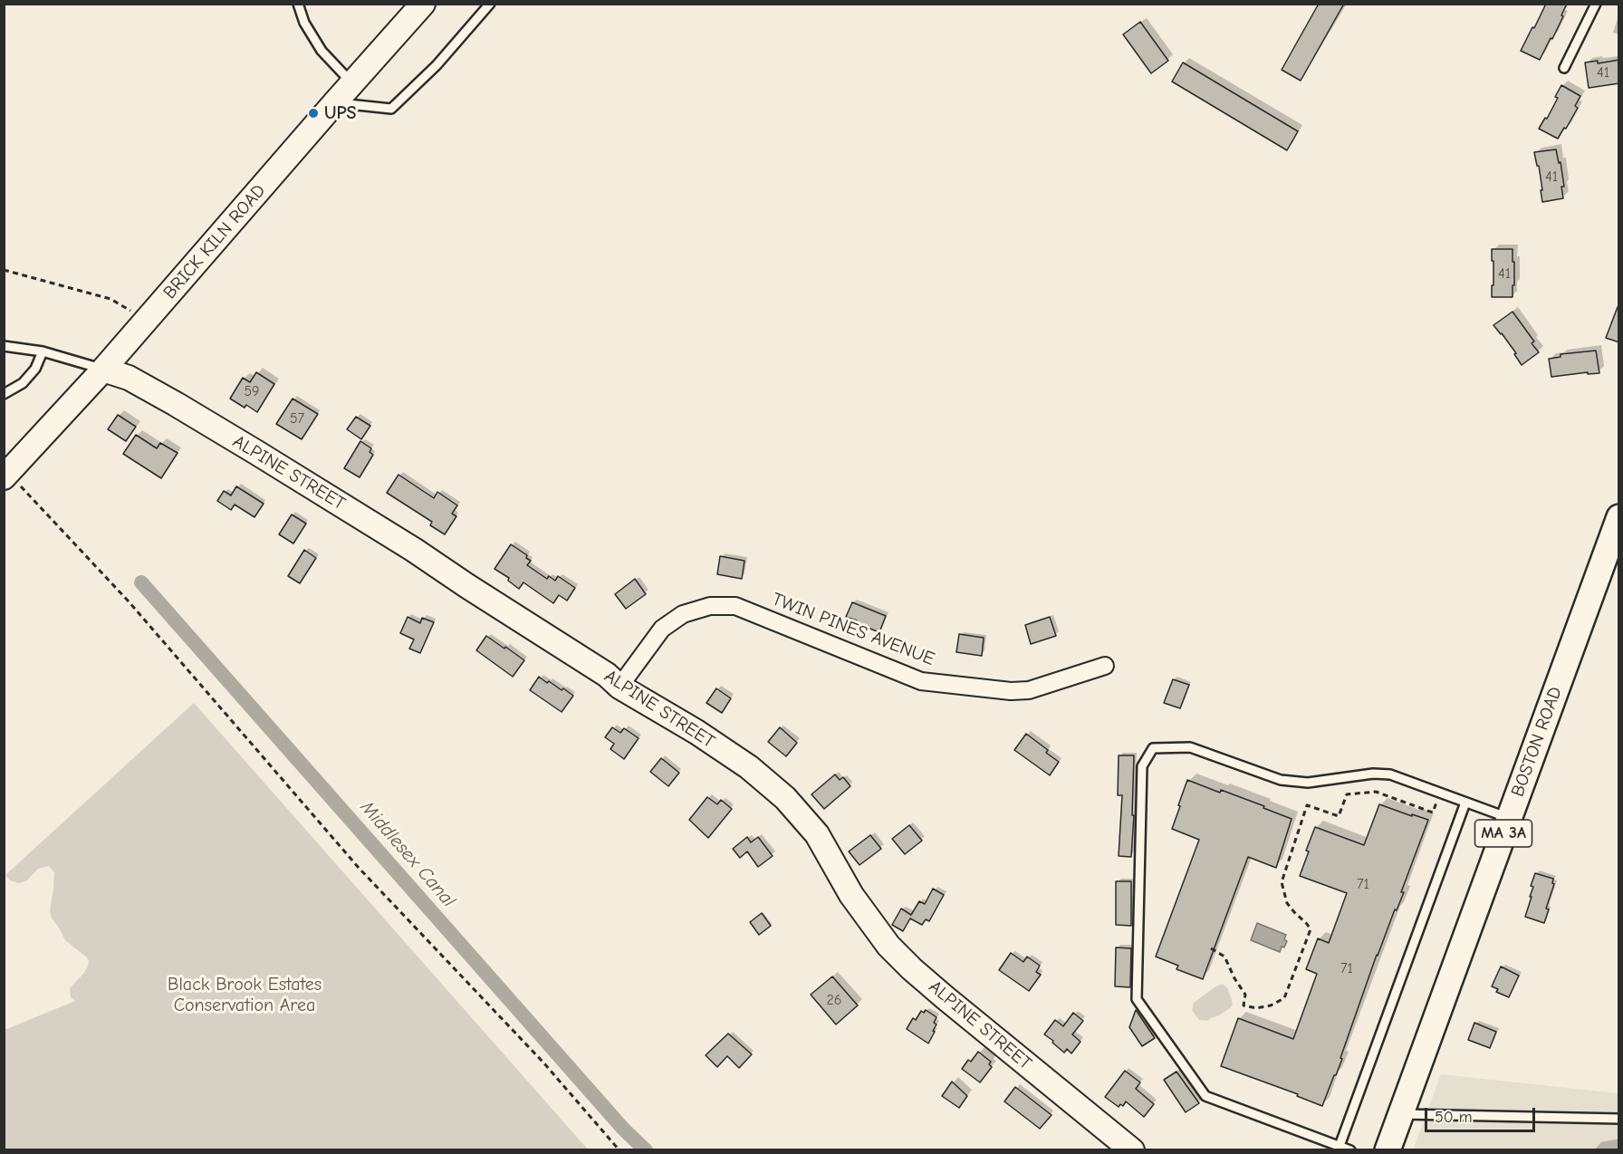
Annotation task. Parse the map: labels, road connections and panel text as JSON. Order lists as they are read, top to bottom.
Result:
{
  "streets": {
    "main road": ["BOSTON ROAD", "MA 3A"],
    "street": ["BRICK KILN ROAD", "ALPINE STREET", "TWIN PINES AVENUE"]
  },
  "crossings": [
    ["BRICK KILN ROAD", "ALPINE STREET"],
    ["ALPINE STREET", "TWIN PINES AVENUE"]
  ],
  "water": ["Middlesex Canal"],
  "parks": ["Black Brook Estates Conservation Area"],
  "places": ["UPS"],
  "house_numbers": [
    "41",
    "41",
    "41",
    "59",
    "57",
    "71",
    "71",
    "26"
  ],
  "scale_bar": "50 m"
}
